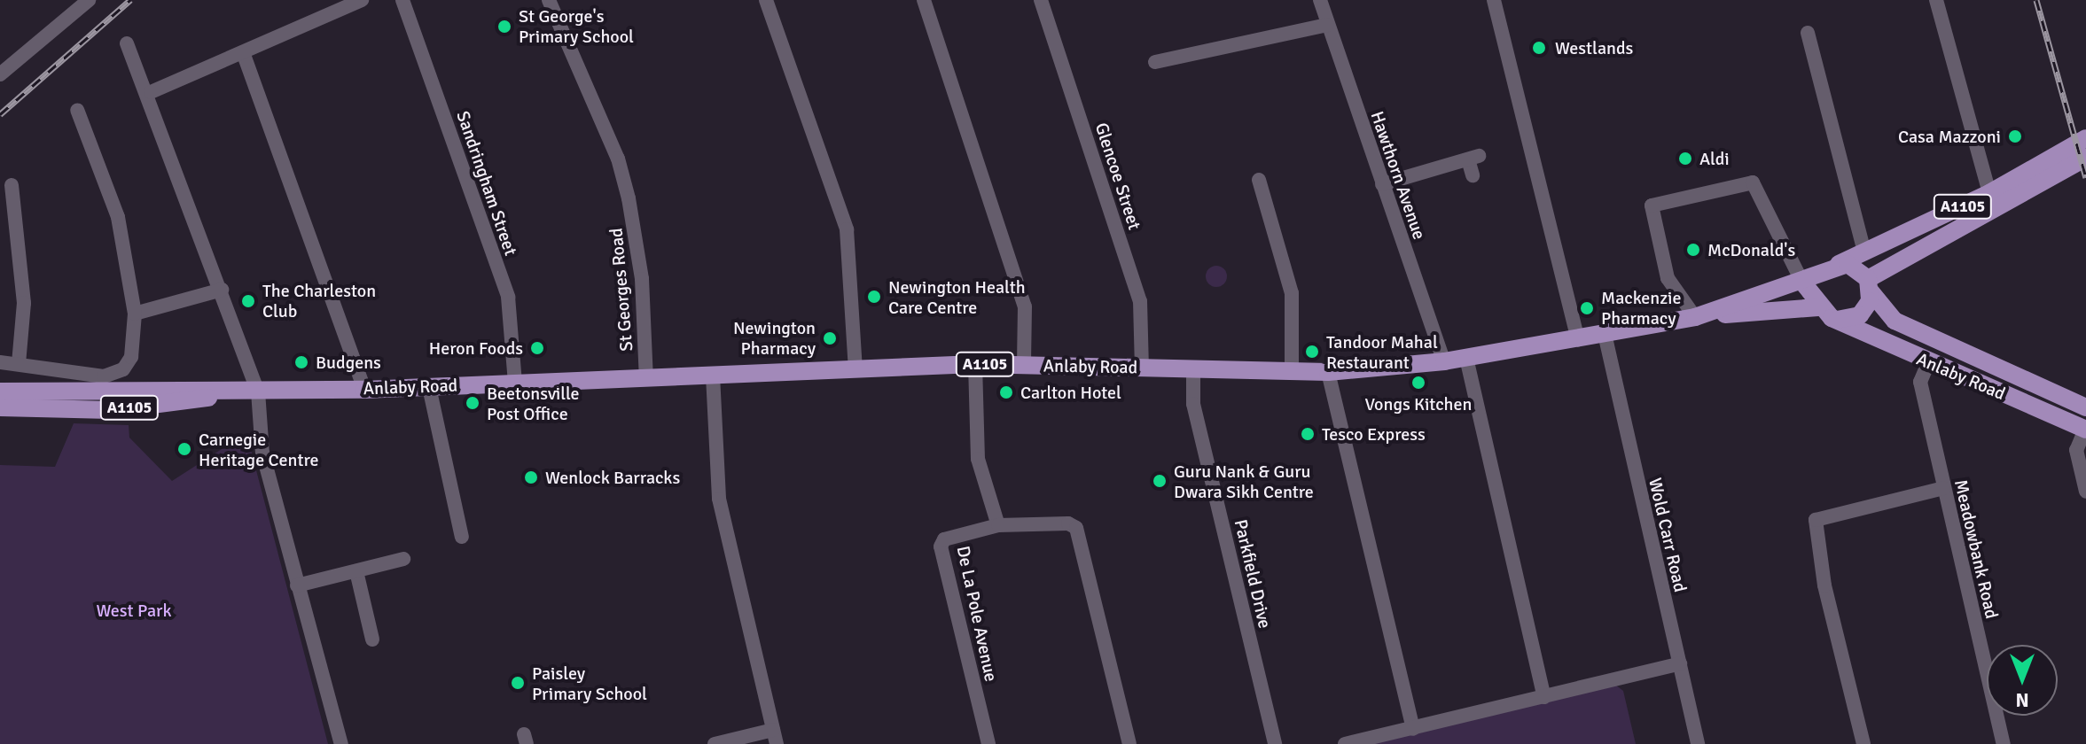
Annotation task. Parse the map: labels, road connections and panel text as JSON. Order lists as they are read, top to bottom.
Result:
{
  "streets": {
    "main road": ["A1105", "Anlaby Road"],
    "street": [
      "Hawthorn Avenue",
      "Glencoe Street",
      "Sandringham Street",
      "St Georges Road",
      "Wold Carr Road",
      "Meadowbank Road",
      "Parkfield Drive",
      "De La Pole Avenue"
    ]
  },
  "crossings": [
    ["Hawthorn Avenue", "Anlaby Road"],
    ["Glencoe Street", "Anlaby Road"],
    ["Sandringham Street", "Anlaby Road"],
    ["A1105", "Anlaby Road"],
    ["St Georges Road", "Anlaby Road"],
    ["Anlaby Road", "Wold Carr Road"],
    ["Anlaby Road", "Meadowbank Road"],
    ["Anlaby Road", "Parkfield Drive"]
  ],
  "parks": ["West Park"],
  "places": [
    "St George's Primary School",
    "Westlands",
    "Casa Mazzoni",
    "Aldi",
    "McDonald's",
    "Newington Health Care Centre",
    "The Charleston Club",
    "Mackenzie Pharmacy",
    "Newington Pharmacy",
    "Heron Foods",
    "Tandoor Mahal Restaurant",
    "Budgens",
    "Vongs Kitchen",
    "Carlton Hotel",
    "Beetonsville Post Office",
    "Tesco Express",
    "Carnegie Heritage Centre",
    "Wenlock Barracks",
    "Guru Nank & Guru Dwara Sikh Centre",
    "Paisley Primary School"
  ],
  "north": "bottom"
}
